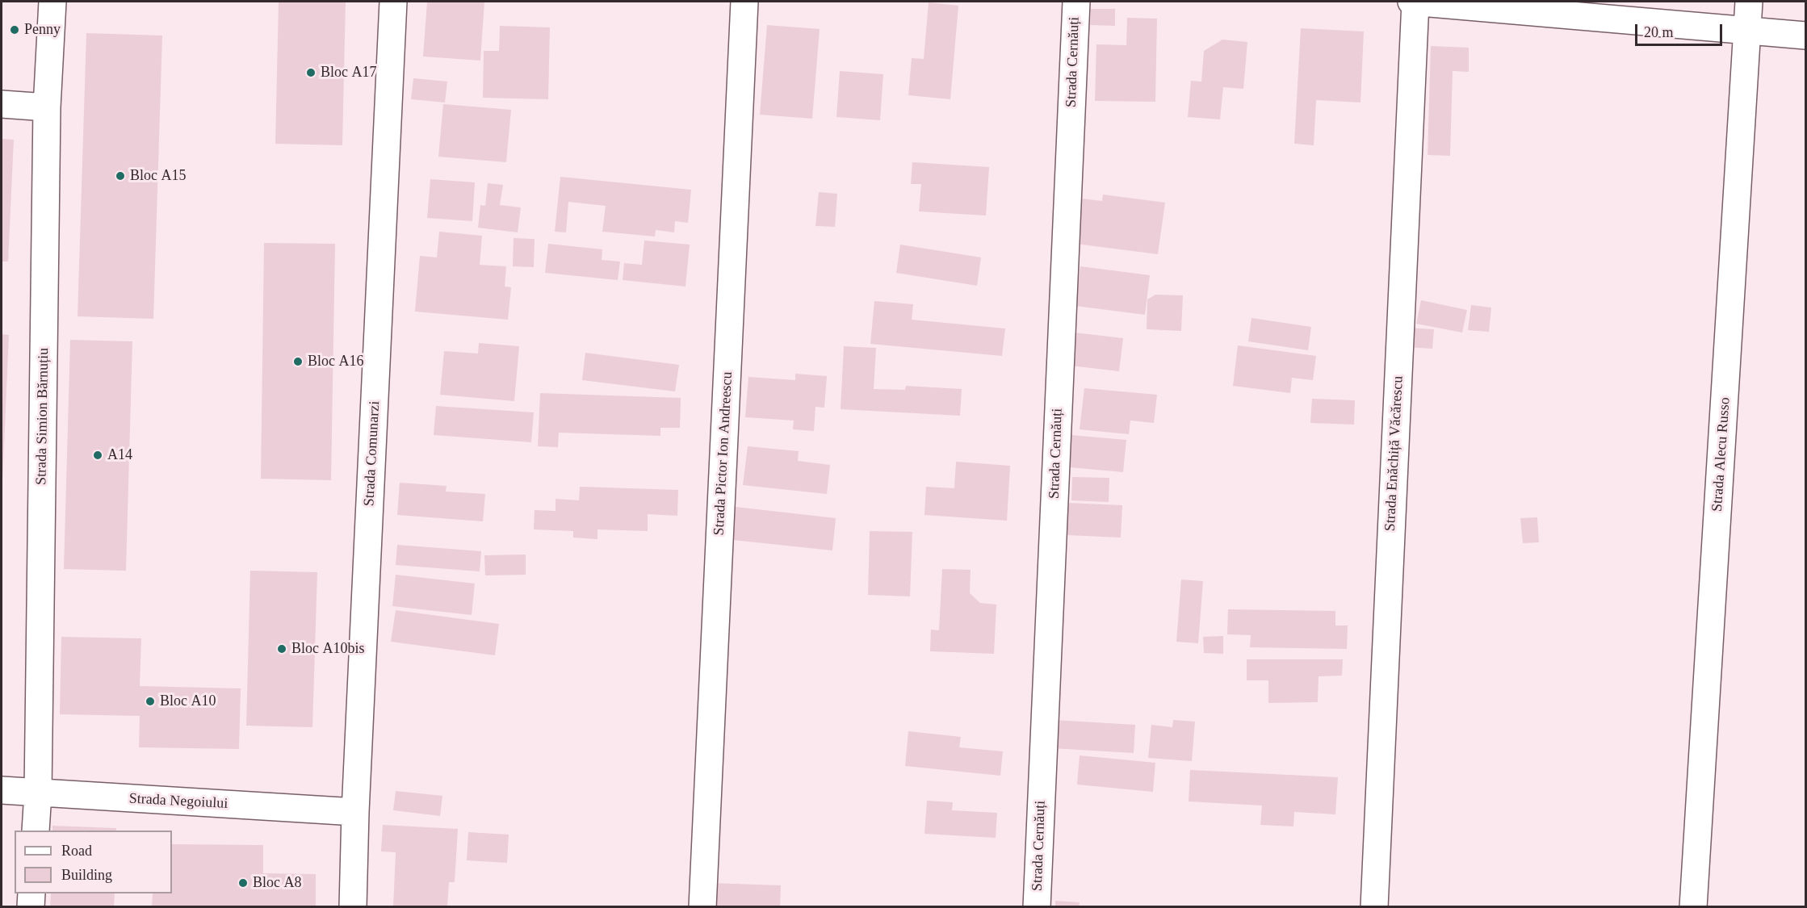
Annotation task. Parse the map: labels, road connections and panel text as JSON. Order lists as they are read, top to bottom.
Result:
{
  "streets": {
    "street": [
      "Strada Cernăuți",
      "Strada Simion Bărnuțiu",
      "Strada Comunarzi",
      "Strada Pictor Ion Andreescu",
      "Strada Enăchiță Văcărescu",
      "Strada Alecu Russo",
      "Strada Negoiului"
    ]
  },
  "crossings": [
    ["Strada Simion Bărnuțiu", "Strada Negoiului"],
    ["Strada Comunarzi", "Strada Negoiului"]
  ],
  "places": [
    "Penny",
    "Bloc A17",
    "Bloc A15",
    "Bloc A16",
    "A14",
    "Bloc A10bis",
    "Bloc A10",
    "Bloc A8"
  ],
  "legend": ["Road", "Building"],
  "scale_bar": "20 m"
}
